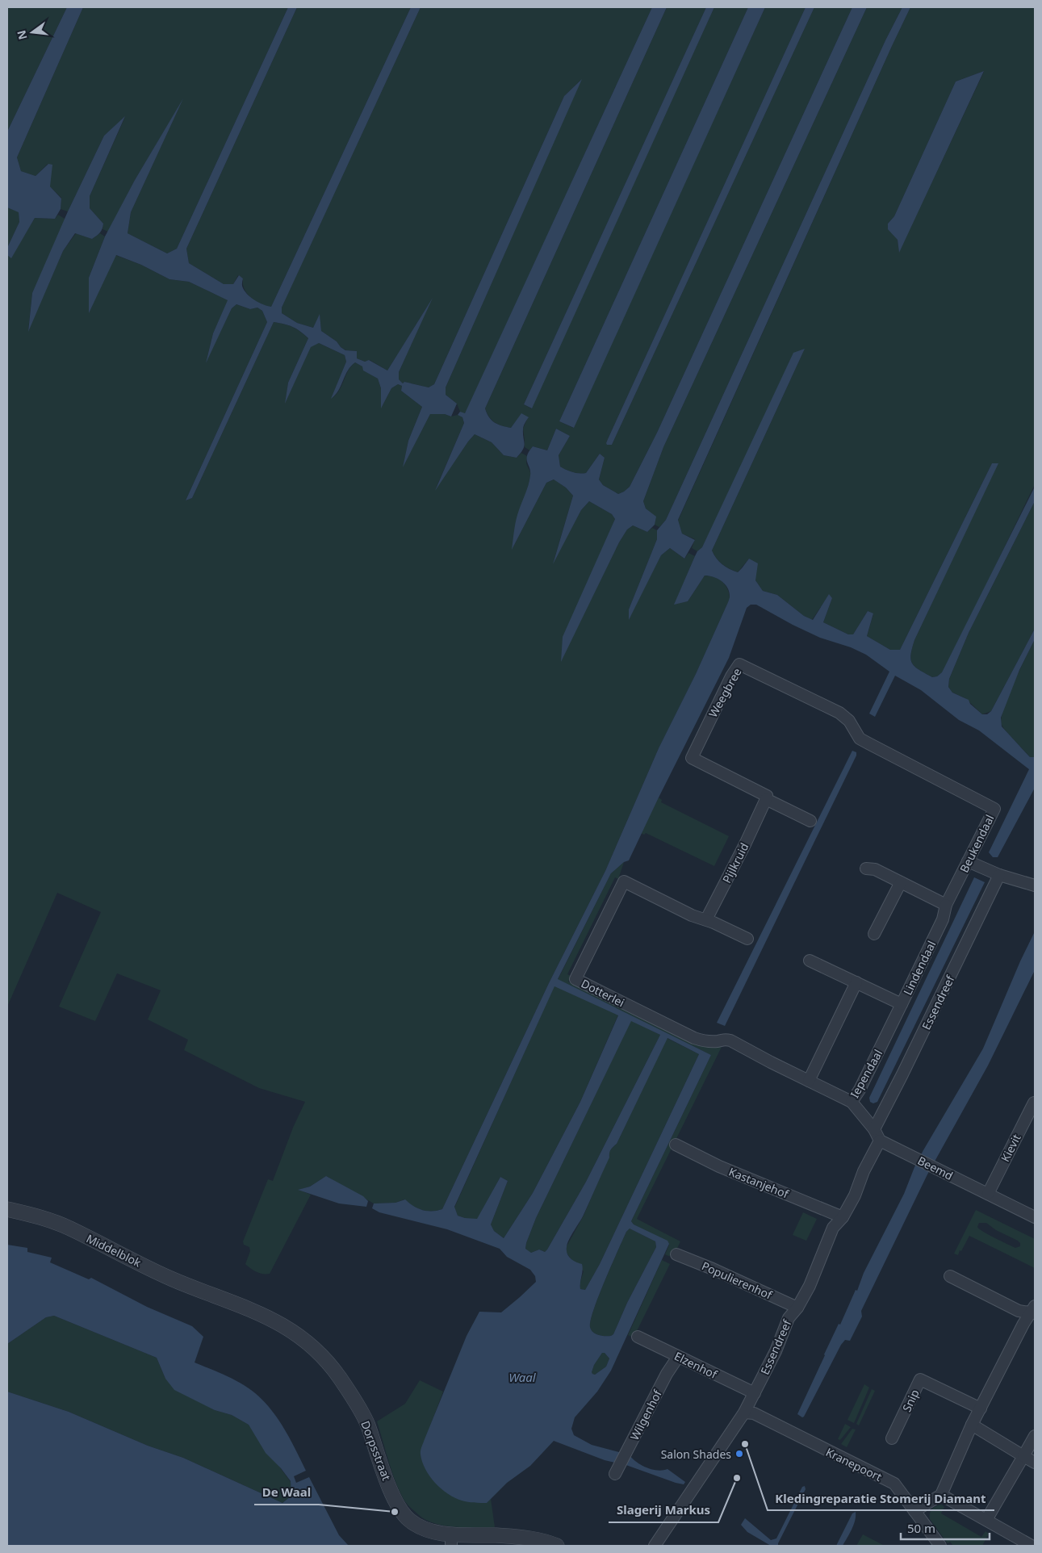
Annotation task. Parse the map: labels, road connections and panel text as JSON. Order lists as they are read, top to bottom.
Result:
{
  "streets": {
    "street": [
      "Weegbree",
      "Beukendaal",
      "Pijlkruid",
      "Lindendaal",
      "Dotterlei",
      "Essendreef",
      "Iependaal",
      "Kievit",
      "Beemd",
      "Kastanjehof",
      "Middelblok",
      "Populierenhof",
      "Elzenhof",
      "Snip",
      "Wilgenhof",
      "Dorpsstraat",
      "Kranepoort"
    ]
  },
  "crossings": [
    ["Weegbree", "Beukendaal"],
    ["Weegbree", "Pijlkruid"],
    ["Beukendaal", "Lindendaal"],
    ["Pijlkruid", "Dotterlei"],
    ["Lindendaal", "Iependaal"],
    ["Dotterlei", "Iependaal"],
    ["Essendreef", "Beemd"],
    ["Essendreef", "Kastanjehof"],
    ["Essendreef", "Populierenhof"],
    ["Essendreef", "Elzenhof"],
    ["Essendreef", "Kranepoort"],
    ["Kievit", "Beemd"],
    ["Middelblok", "Dorpsstraat"],
    ["Elzenhof", "Wilgenhof"]
  ],
  "water": ["Waal"],
  "places": [
    "Kledingreparatie Stomerij Diamant",
    "Salon Shades",
    "Slagerij Markus",
    "De Waal"
  ],
  "scale_bar": "50 m",
  "north": "left"
}
